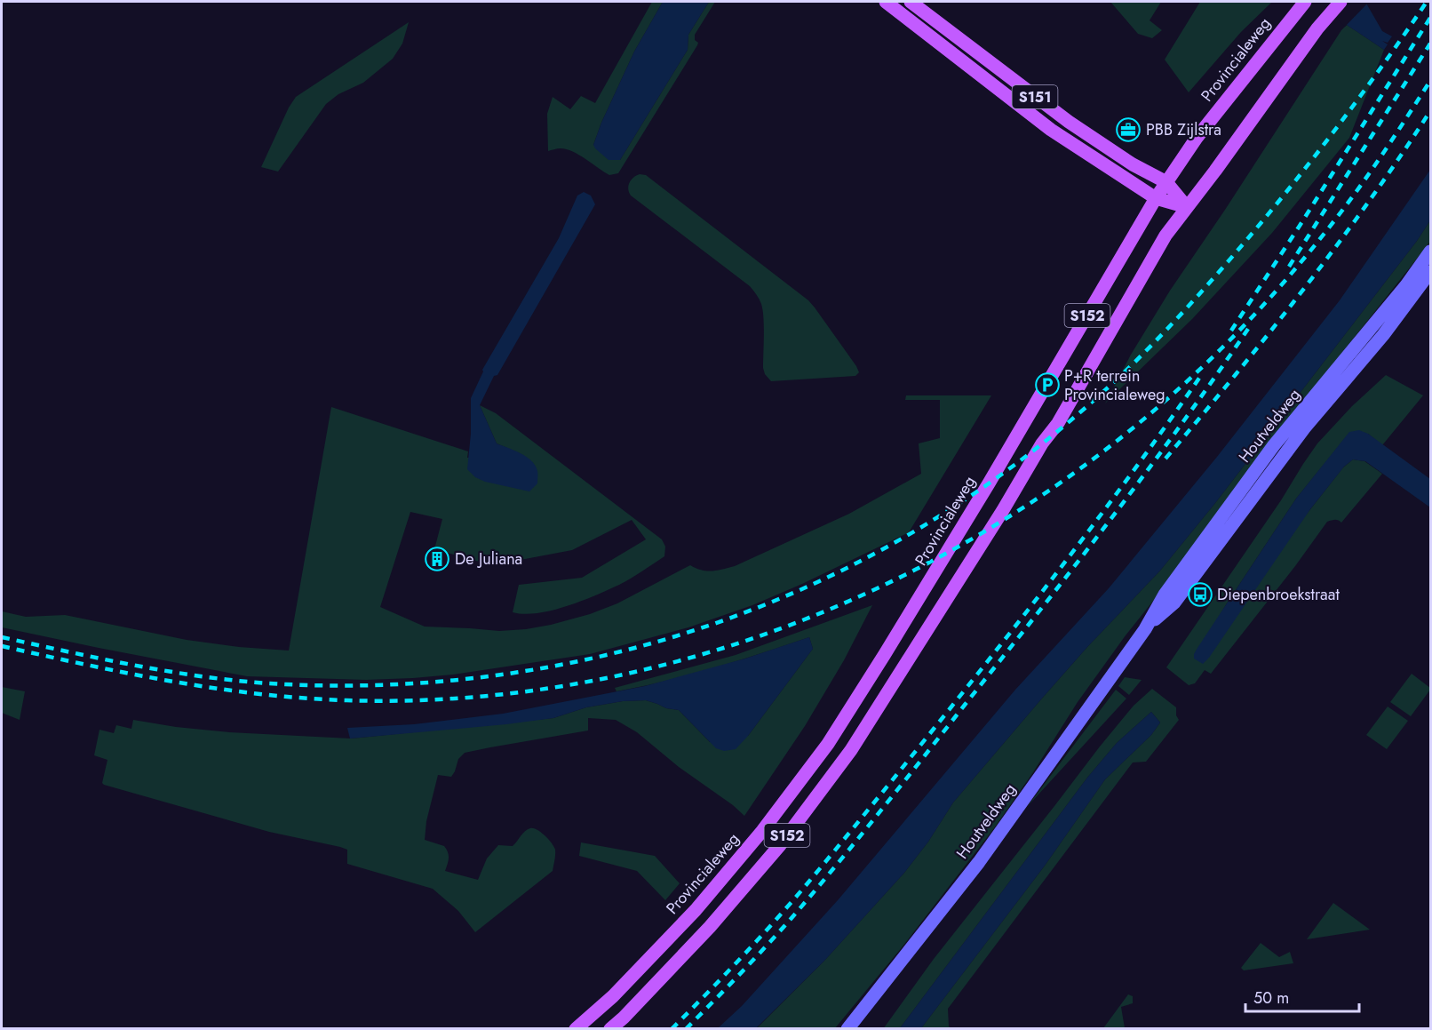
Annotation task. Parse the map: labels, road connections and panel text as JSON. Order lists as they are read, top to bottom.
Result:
{
  "streets": {
    "main road": ["Provincialeweg", "S151", "S152"],
    "street": ["Houtveldweg"]
  },
  "crossings": [
    ["Provincialeweg", "S151"],
    ["S151", "S152"]
  ],
  "places": {
    "office": ["PBB Zijlstra"],
    "parking": ["P+R terrein Provincialeweg"],
    "building": ["De Juliana"],
    "bus stop": ["Diepenbroekstraat"]
  },
  "scale_bar": "50 m"
}
